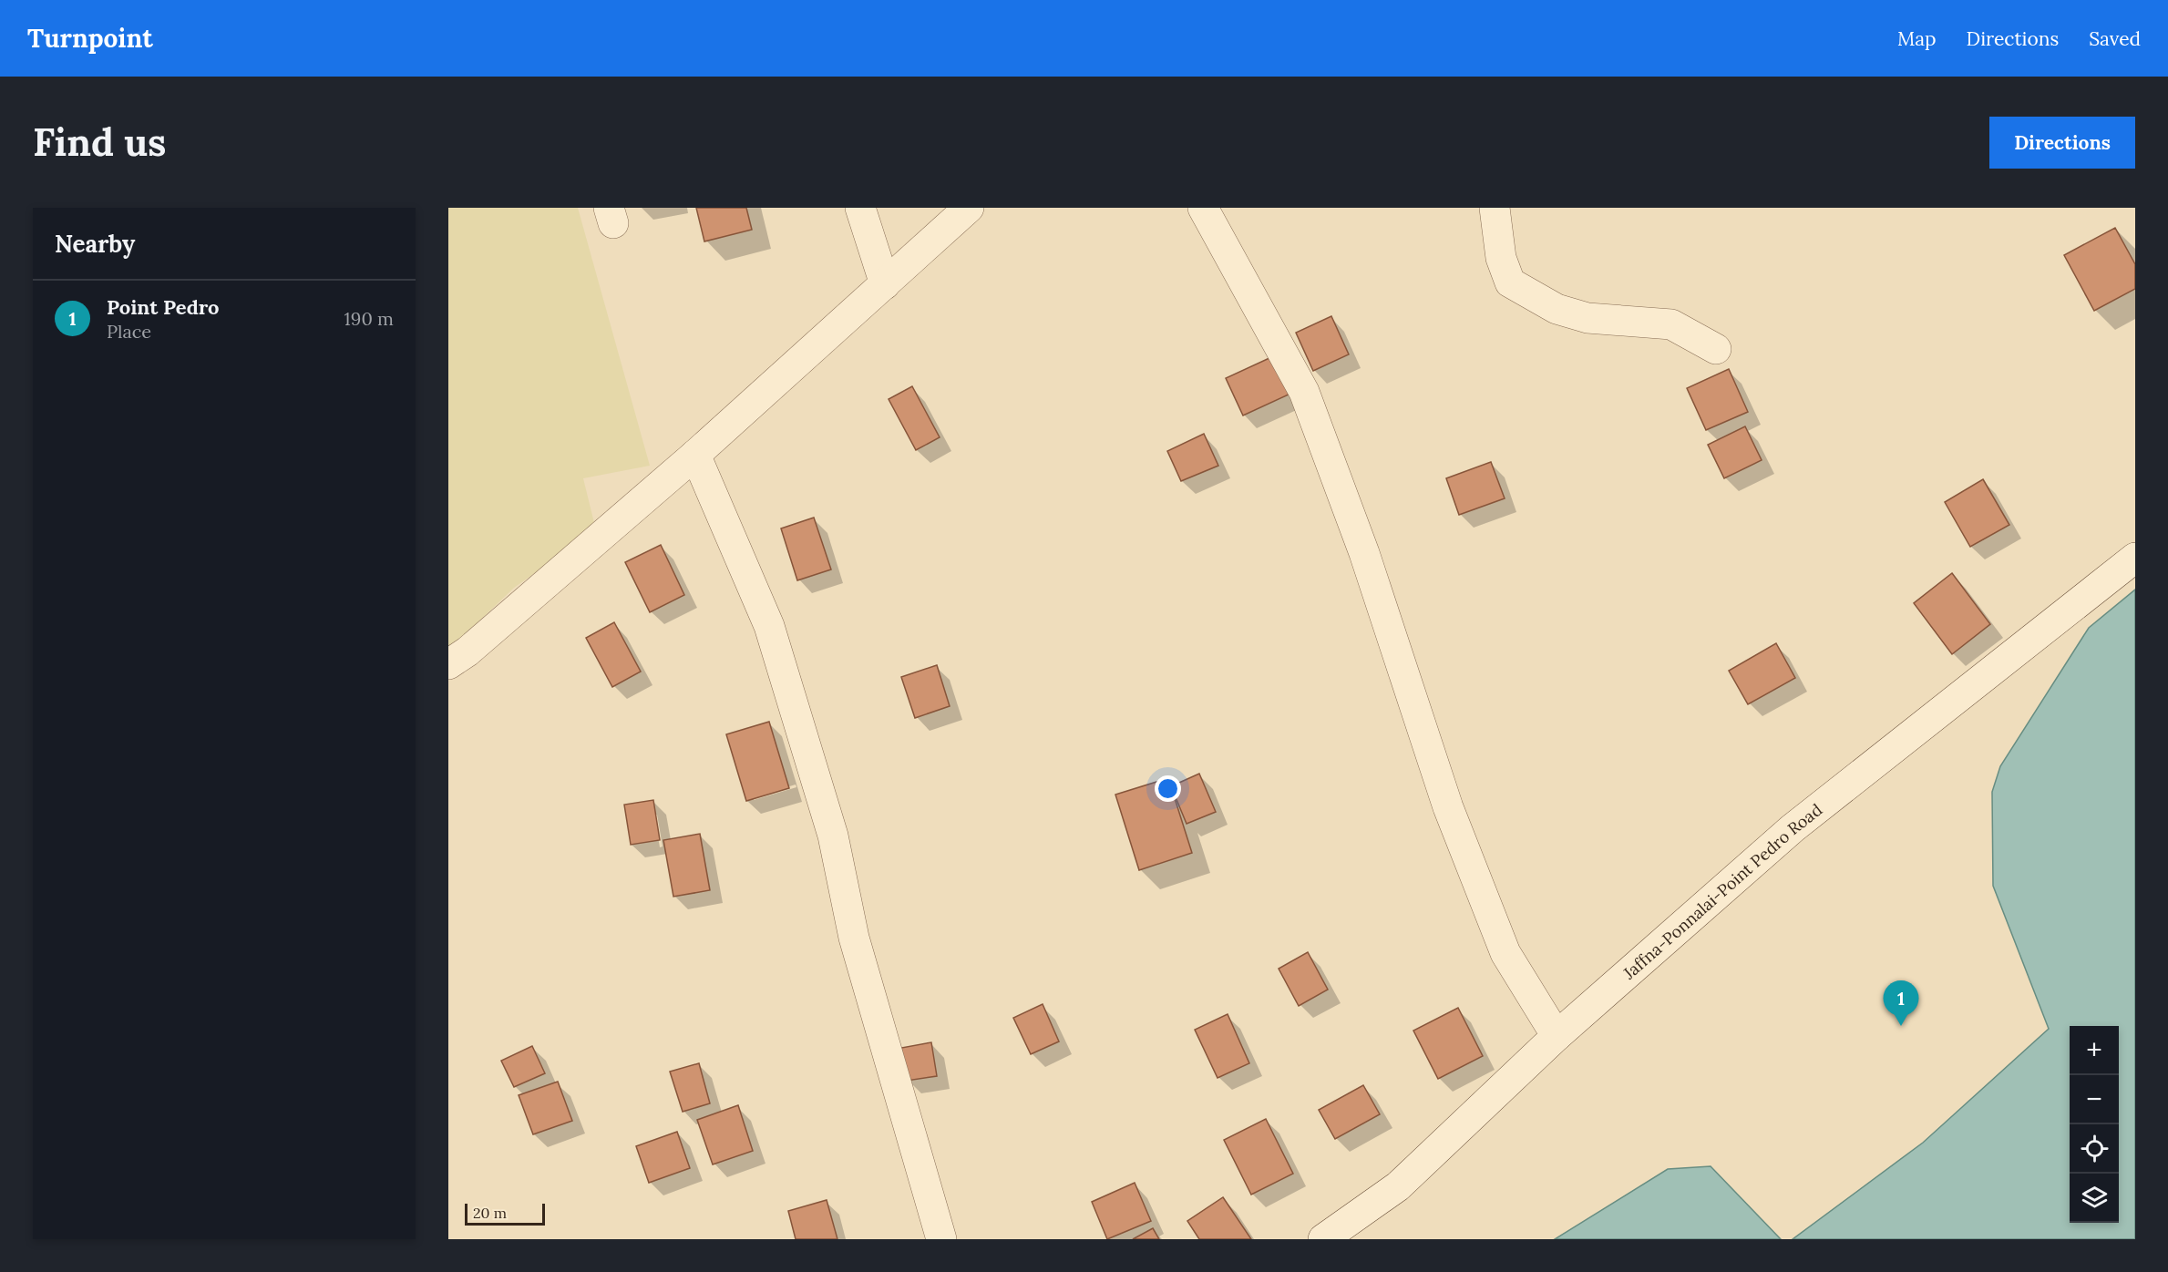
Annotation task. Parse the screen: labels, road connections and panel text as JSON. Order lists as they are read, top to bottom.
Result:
{
  "streets": {
    "street": ["Jaffna-Ponnalai-Point Pedro Road"]
  },
  "scale_bar": "20 m",
  "page": {
    "header": "Turnpoint",
    "nav": ["Map", "Directions", "Saved"],
    "buttons": "Directions",
    "title": "Find us",
    "heading": "Nearby",
    "list": [
      {
        "mark": "1",
        "name": "Point Pedro",
        "note": "Place",
        "value": "190 m"
      }
    ],
    "pins": "1",
    "map_buttons": ["+", "−"],
    "scale": "20 m"
  }
}
